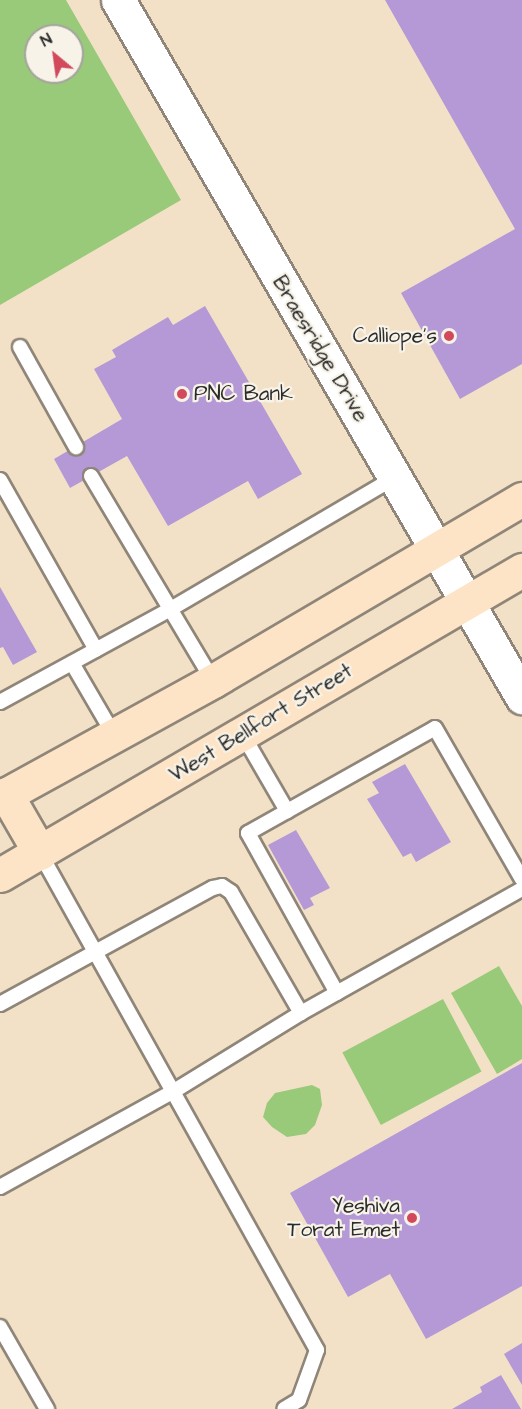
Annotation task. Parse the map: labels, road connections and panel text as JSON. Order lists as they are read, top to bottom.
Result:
{
  "streets": {
    "main road": ["West Bellfort Street"],
    "street": ["Braesridge Drive"]
  },
  "crossings": [
    ["Braesridge Drive", "West Bellfort Street"]
  ],
  "places": ["Calliope's", "PNC Bank", "Yeshiva Torat Emet"],
  "north": "top left"
}
